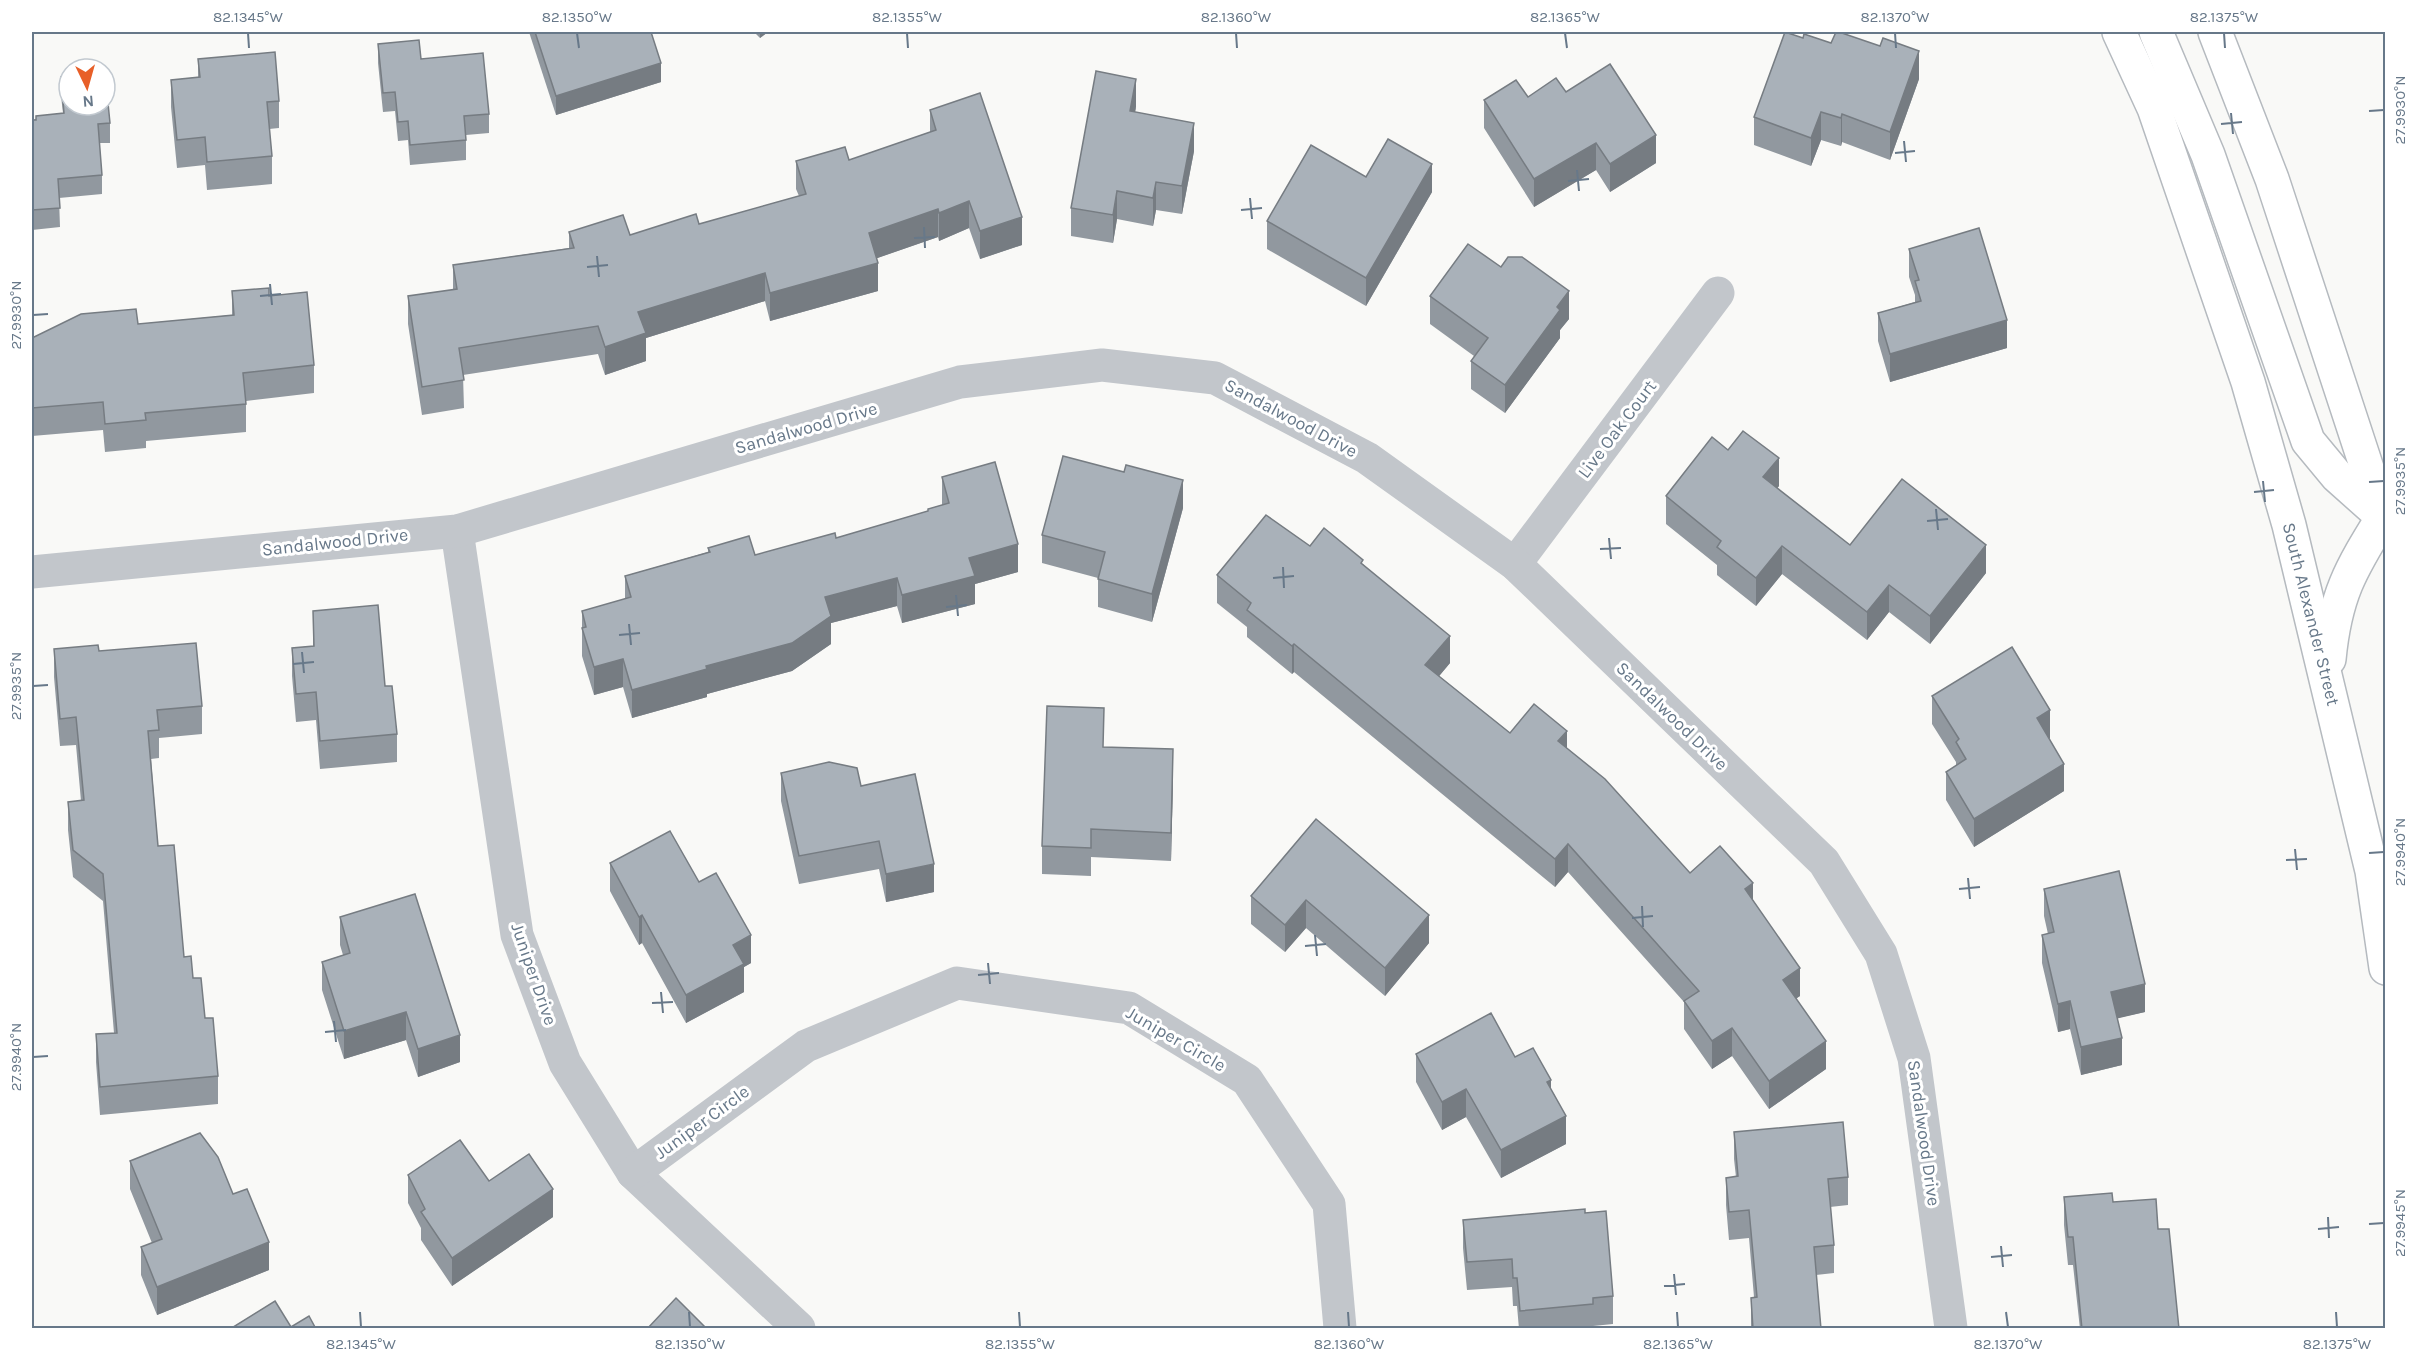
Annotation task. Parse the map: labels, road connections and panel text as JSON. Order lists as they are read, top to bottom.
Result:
{
  "streets": {
    "main road": ["South Alexander Street"],
    "street": [
      "Sandalwood Drive",
      "Live Oak Court",
      "Juniper Drive",
      "Juniper Circle"
    ]
  },
  "crossings": [
    ["Sandalwood Drive", "Live Oak Court"],
    ["Sandalwood Drive", "Juniper Drive"],
    ["Juniper Drive", "Juniper Circle"]
  ],
  "north": "bottom",
  "coordinates": [
    "82.1345°W",
    "82.1350°W",
    "82.1355°W",
    "82.1360°W",
    "82.1365°W",
    "82.1370°W",
    "82.1375°W",
    "27.9930°N",
    "27.9935°N",
    "27.9940°N",
    "27.9945°N"
  ]
}
